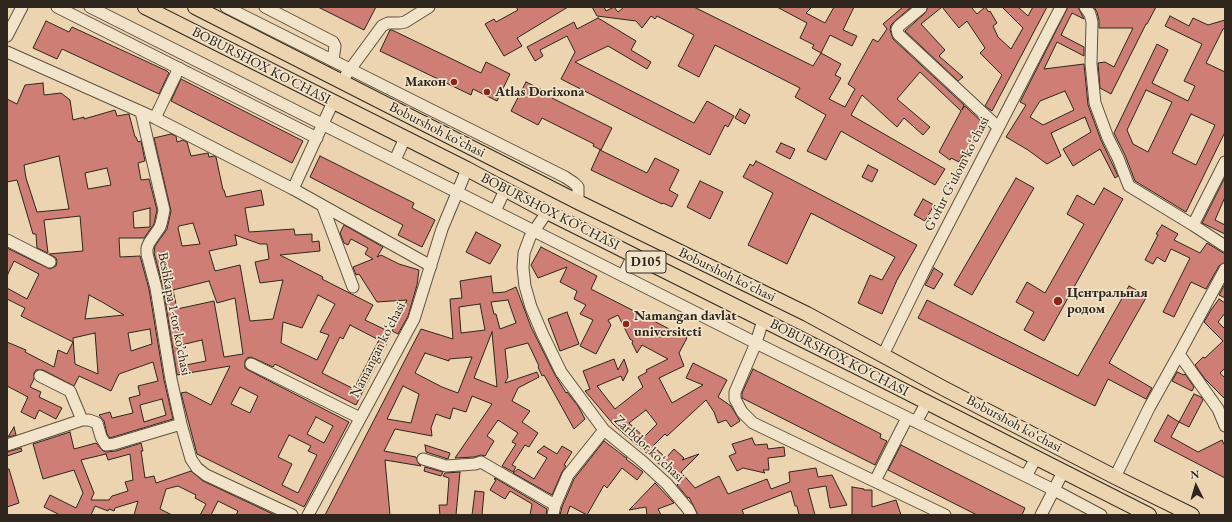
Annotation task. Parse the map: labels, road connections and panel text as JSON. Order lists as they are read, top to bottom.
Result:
{
  "streets": {
    "main road": ["BOBURSHOX KO'CHASI", "Boburshoh koʻchasi", "D105"],
    "street": [
      "Gʻofur Gʻulom koʻchasi",
      "Beshkapa 1-tor koʼchasi",
      "Namangan koʻchasi",
      "Zarbdor koʻchasi"
    ]
  },
  "crossings": [
    ["BOBURSHOX KO'CHASI", "Namangan koʻchasi"],
    ["BOBURSHOX KO'CHASI", "Zarbdor koʻchasi"],
    ["Boburshoh koʻchasi", "Gʻofur Gʻulom koʻchasi"]
  ],
  "places": [
    "Макон",
    "Atlas Dorixona",
    "Центральная родом",
    "Namangan davlat universiteti"
  ],
  "north": "top"
}
